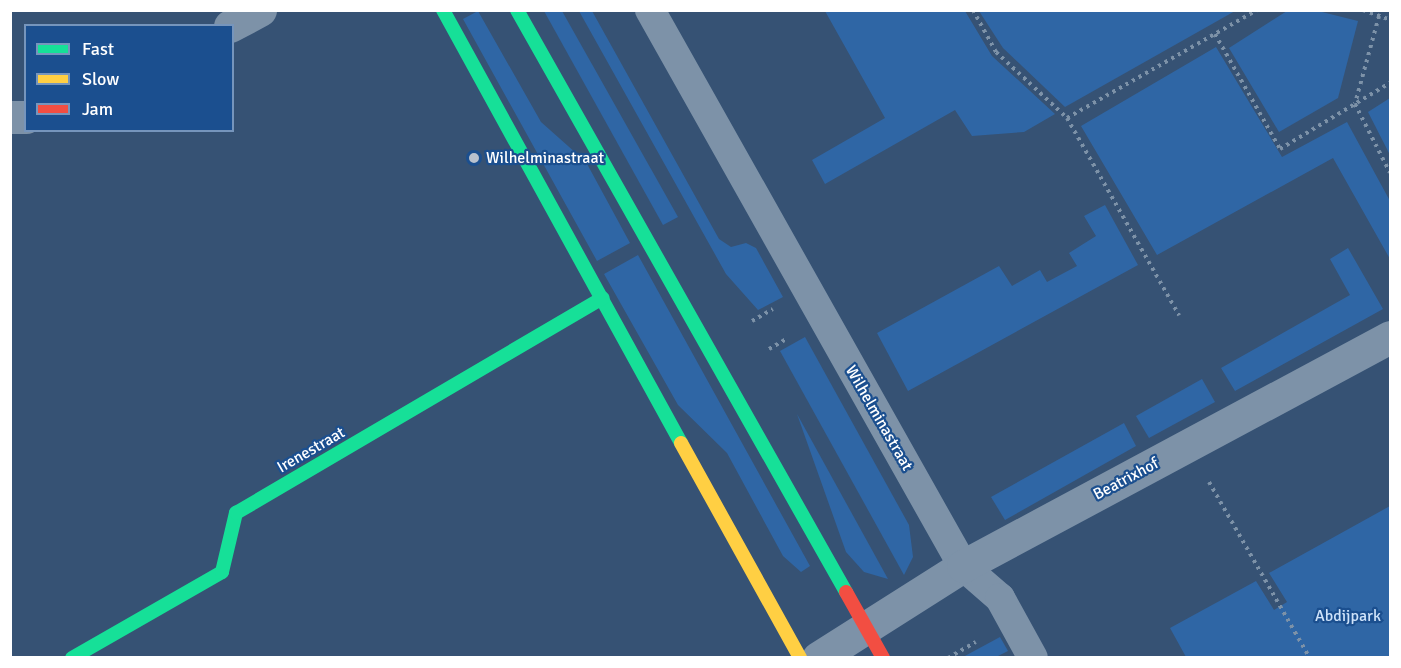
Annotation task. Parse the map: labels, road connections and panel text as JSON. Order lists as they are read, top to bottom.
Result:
{
  "streets": {
    "street": ["Irenestraat", "Beatrixhof"],
    "lane": ["Wilhelminastraat"]
  },
  "crossings": [
    ["Wilhelminastraat", "Beatrixhof"]
  ],
  "parks": ["Abdijpark"],
  "places": ["Wilhelminastraat"],
  "legend": ["Fast", "Slow", "Jam"]
}
